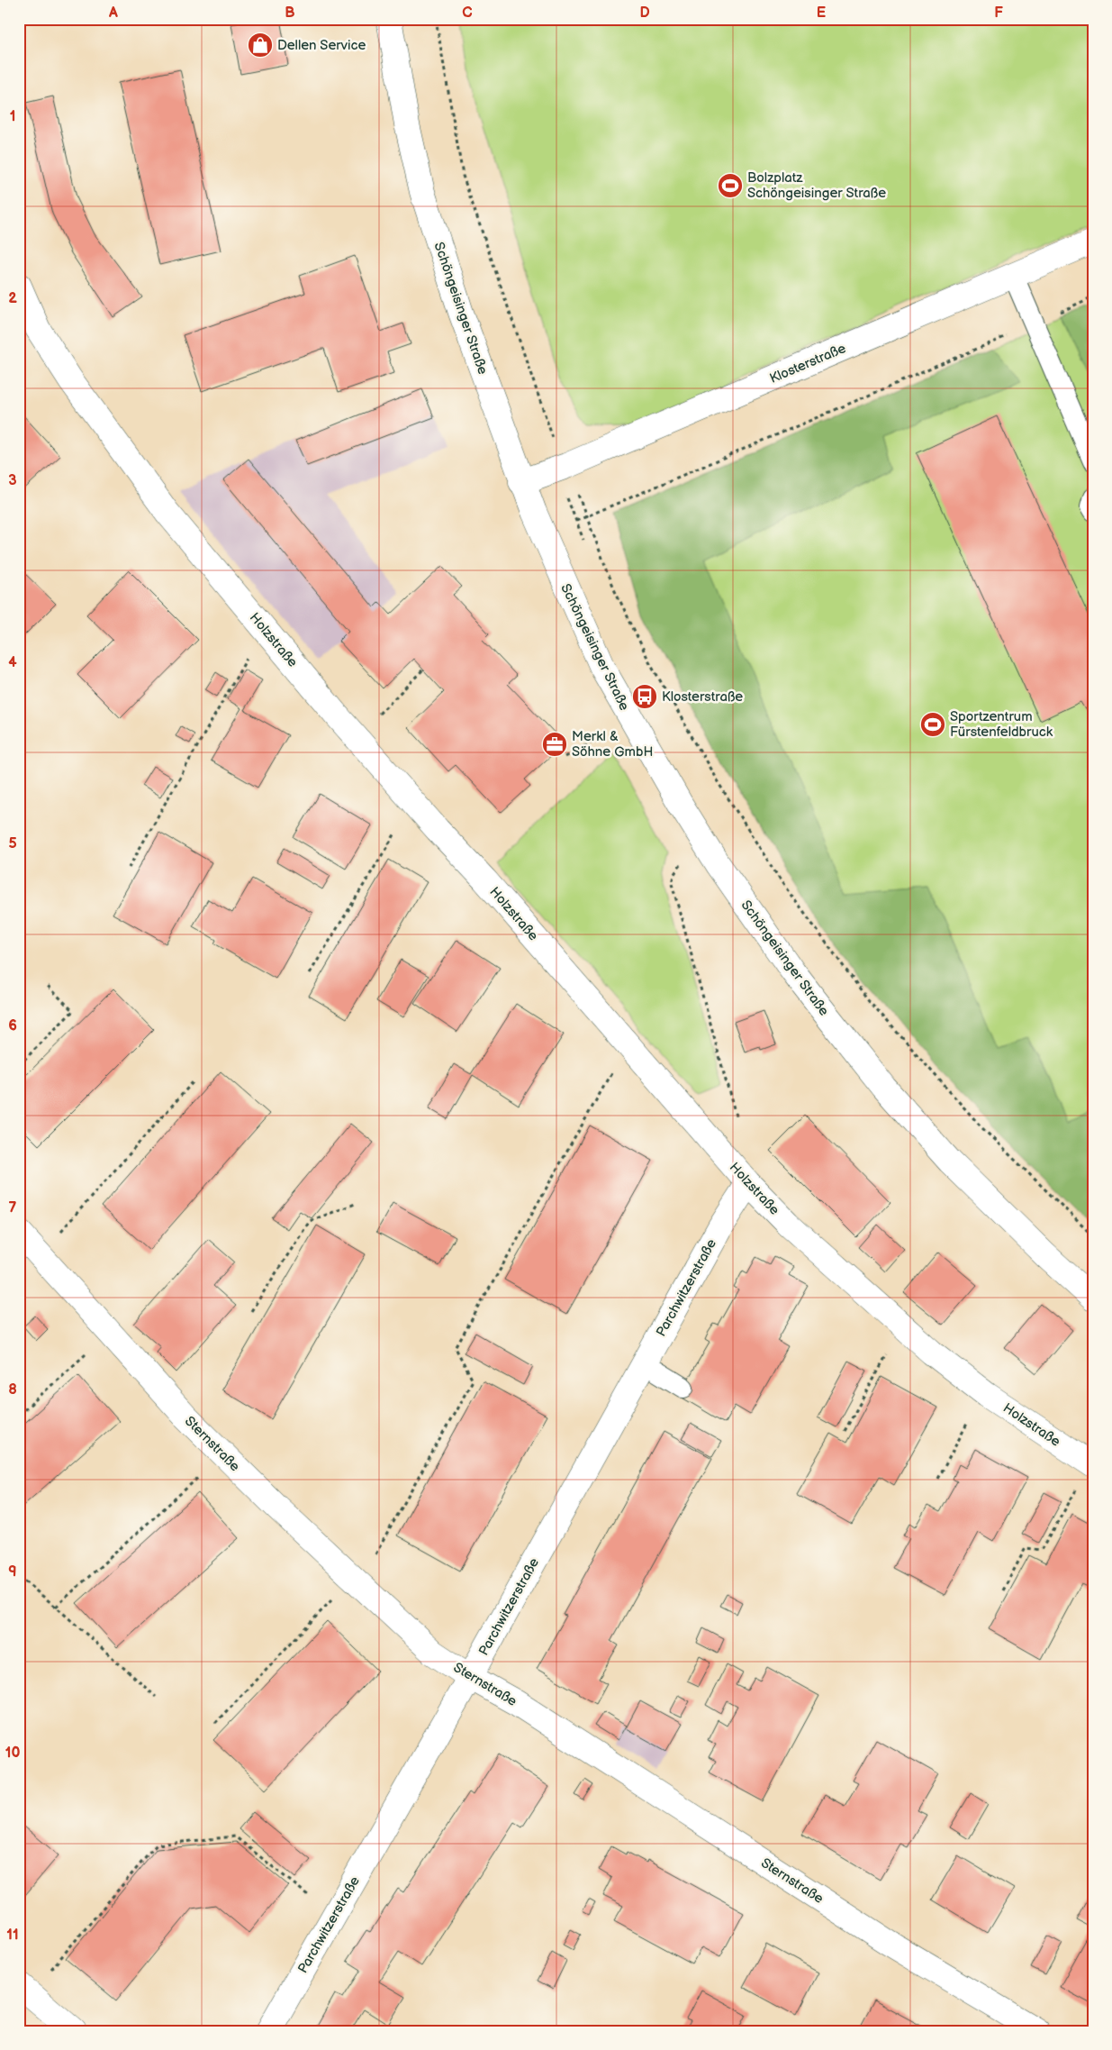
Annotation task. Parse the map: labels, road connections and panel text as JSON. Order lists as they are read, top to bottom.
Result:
{
  "streets": {
    "street": [
      "Schöngeisinger Straße",
      "Klosterstraße",
      "Holzstraße",
      "Parchwitzerstraße",
      "Sternstraße"
    ]
  },
  "crossings": [
    ["Schöngeisinger Straße", "Klosterstraße"],
    ["Holzstraße", "Parchwitzerstraße"],
    ["Parchwitzerstraße", "Sternstraße"]
  ],
  "places": {
    "shop": ["Dellen Service"],
    "sports": ["Bolzplatz Schöngeisinger Straße", "Sportzentrum Fürstenfeldbruck"],
    "bus stop": ["Klosterstraße"],
    "office": ["Merkl & Söhne GmbH"]
  },
  "grid": {
    "columns": [
      "A",
      "B",
      "C",
      "D",
      "E",
      "F"
    ],
    "rows": [
      "1",
      "2",
      "3",
      "4",
      "5",
      "6",
      "7",
      "8",
      "9",
      "10",
      "11"
    ]
  }
}
